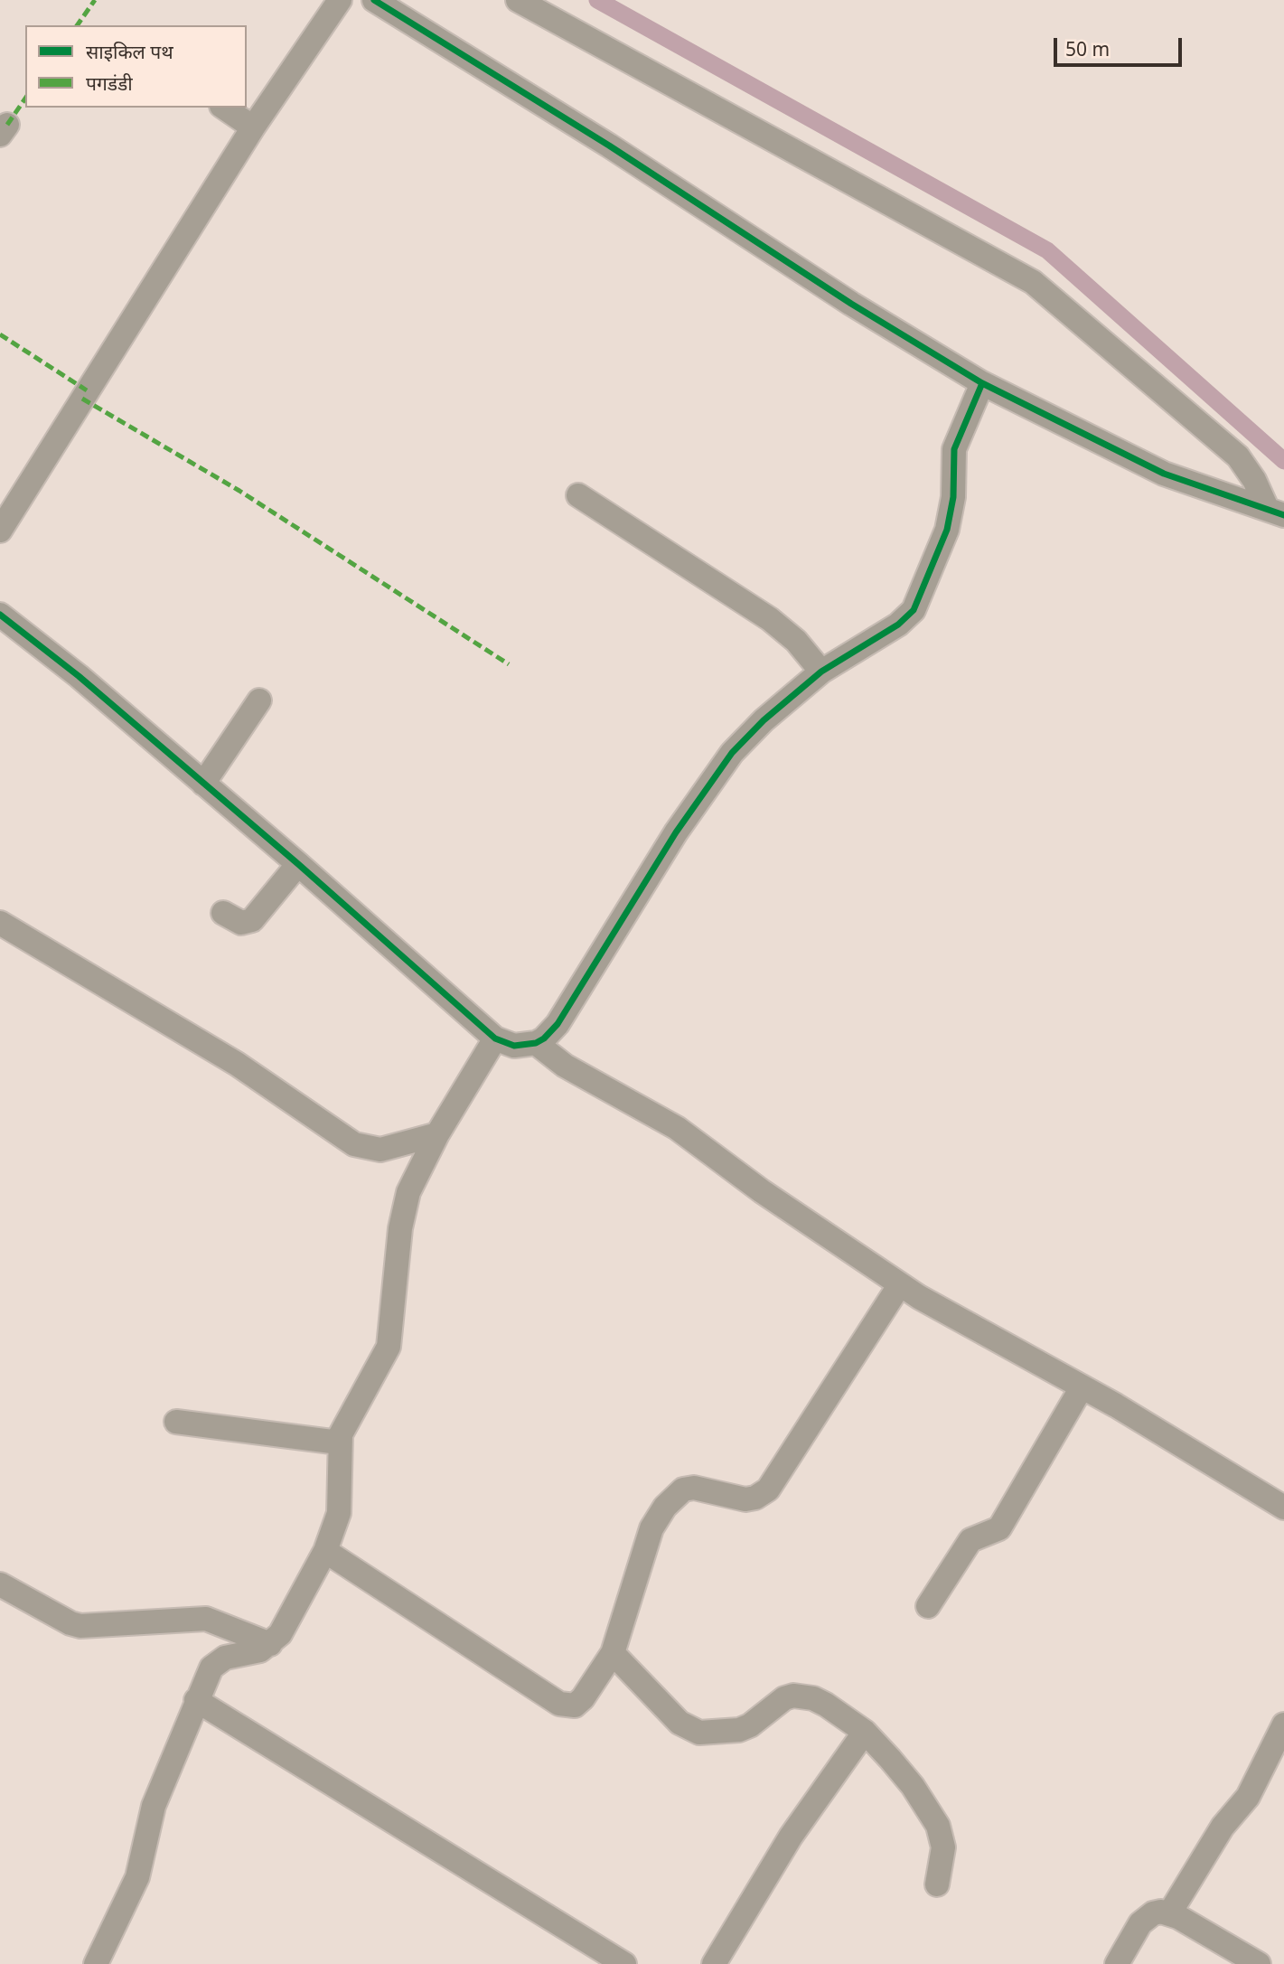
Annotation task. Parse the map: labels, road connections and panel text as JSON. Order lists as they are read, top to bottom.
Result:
{
  "legend": ["साइकिल पथ", "पगडंडी"],
  "scale_bar": "50 m"
}
